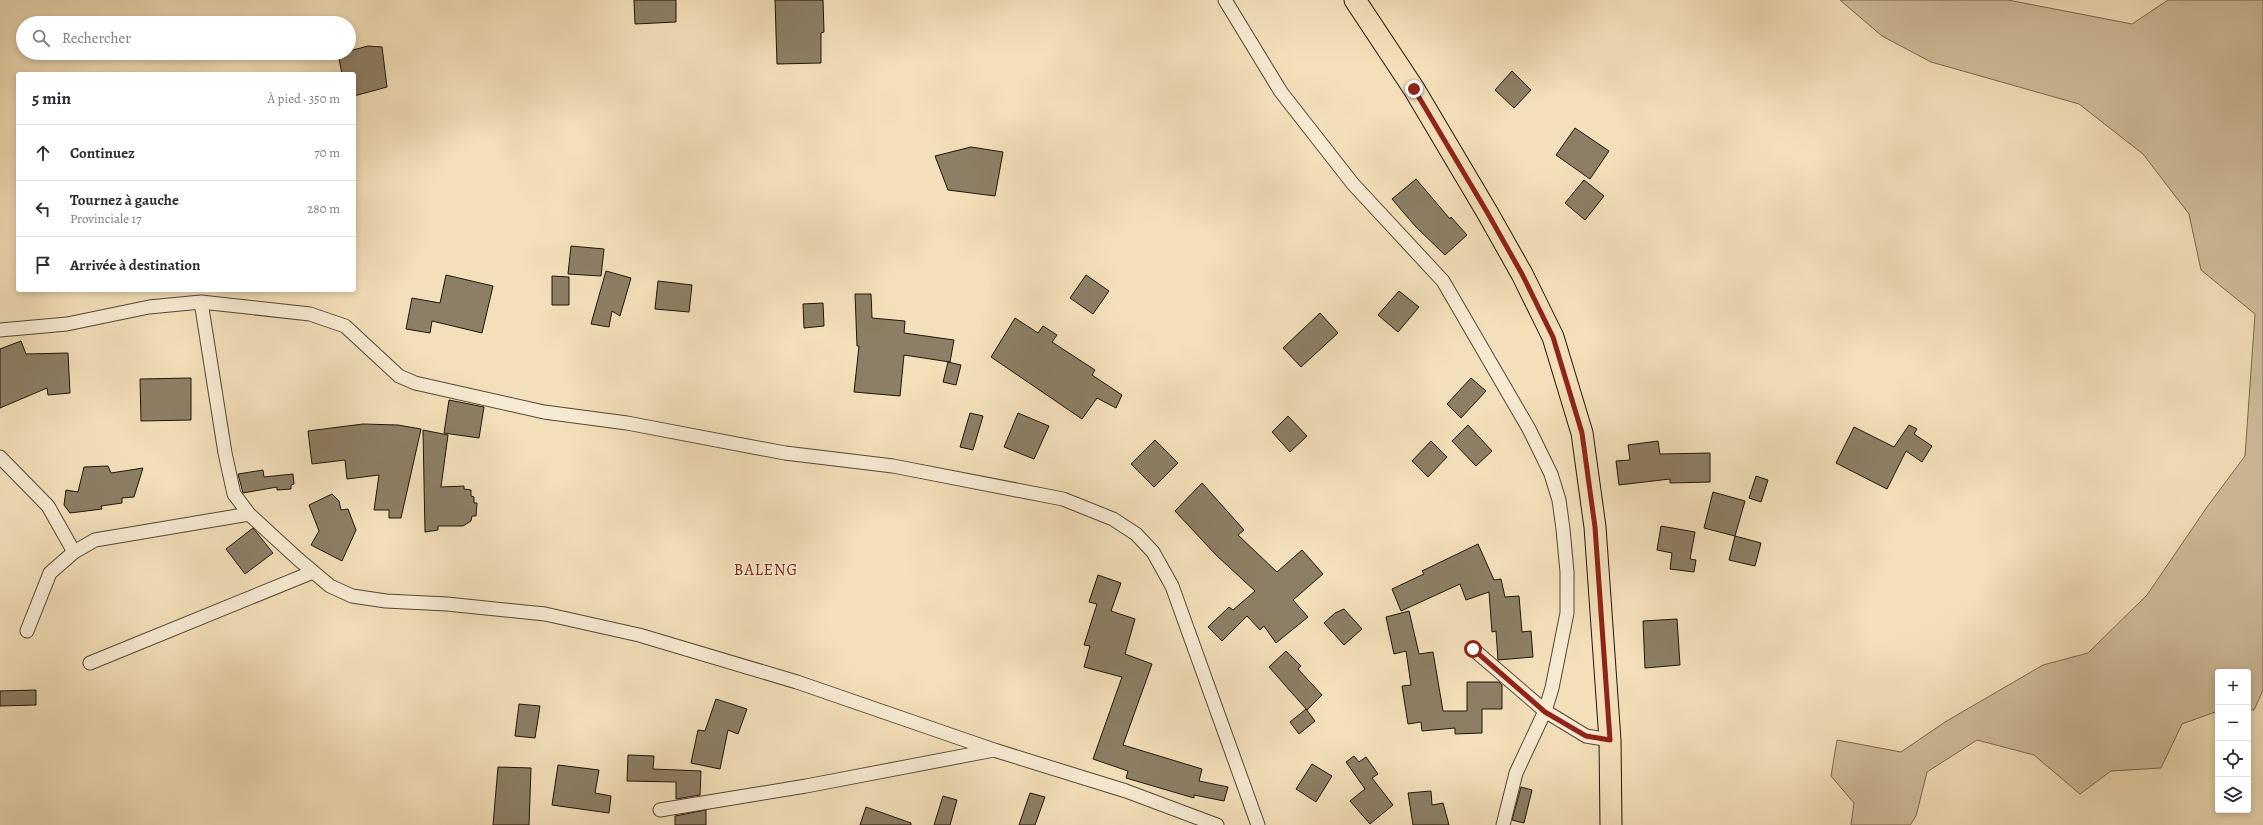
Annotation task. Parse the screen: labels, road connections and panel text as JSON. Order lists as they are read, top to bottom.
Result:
{
  "districts": ["BALENG"],
  "page": {
    "search": "Rechercher",
    "heading": ["5 min", "À pied · 350 m"],
    "list": [
      ["Continuez", "70 m"],
      ["Tournez à gauche", "Provinciale 17", "280 m"],
      "Arrivée à destination"
    ],
    "map_buttons": ["+", "−"]
  }
}
